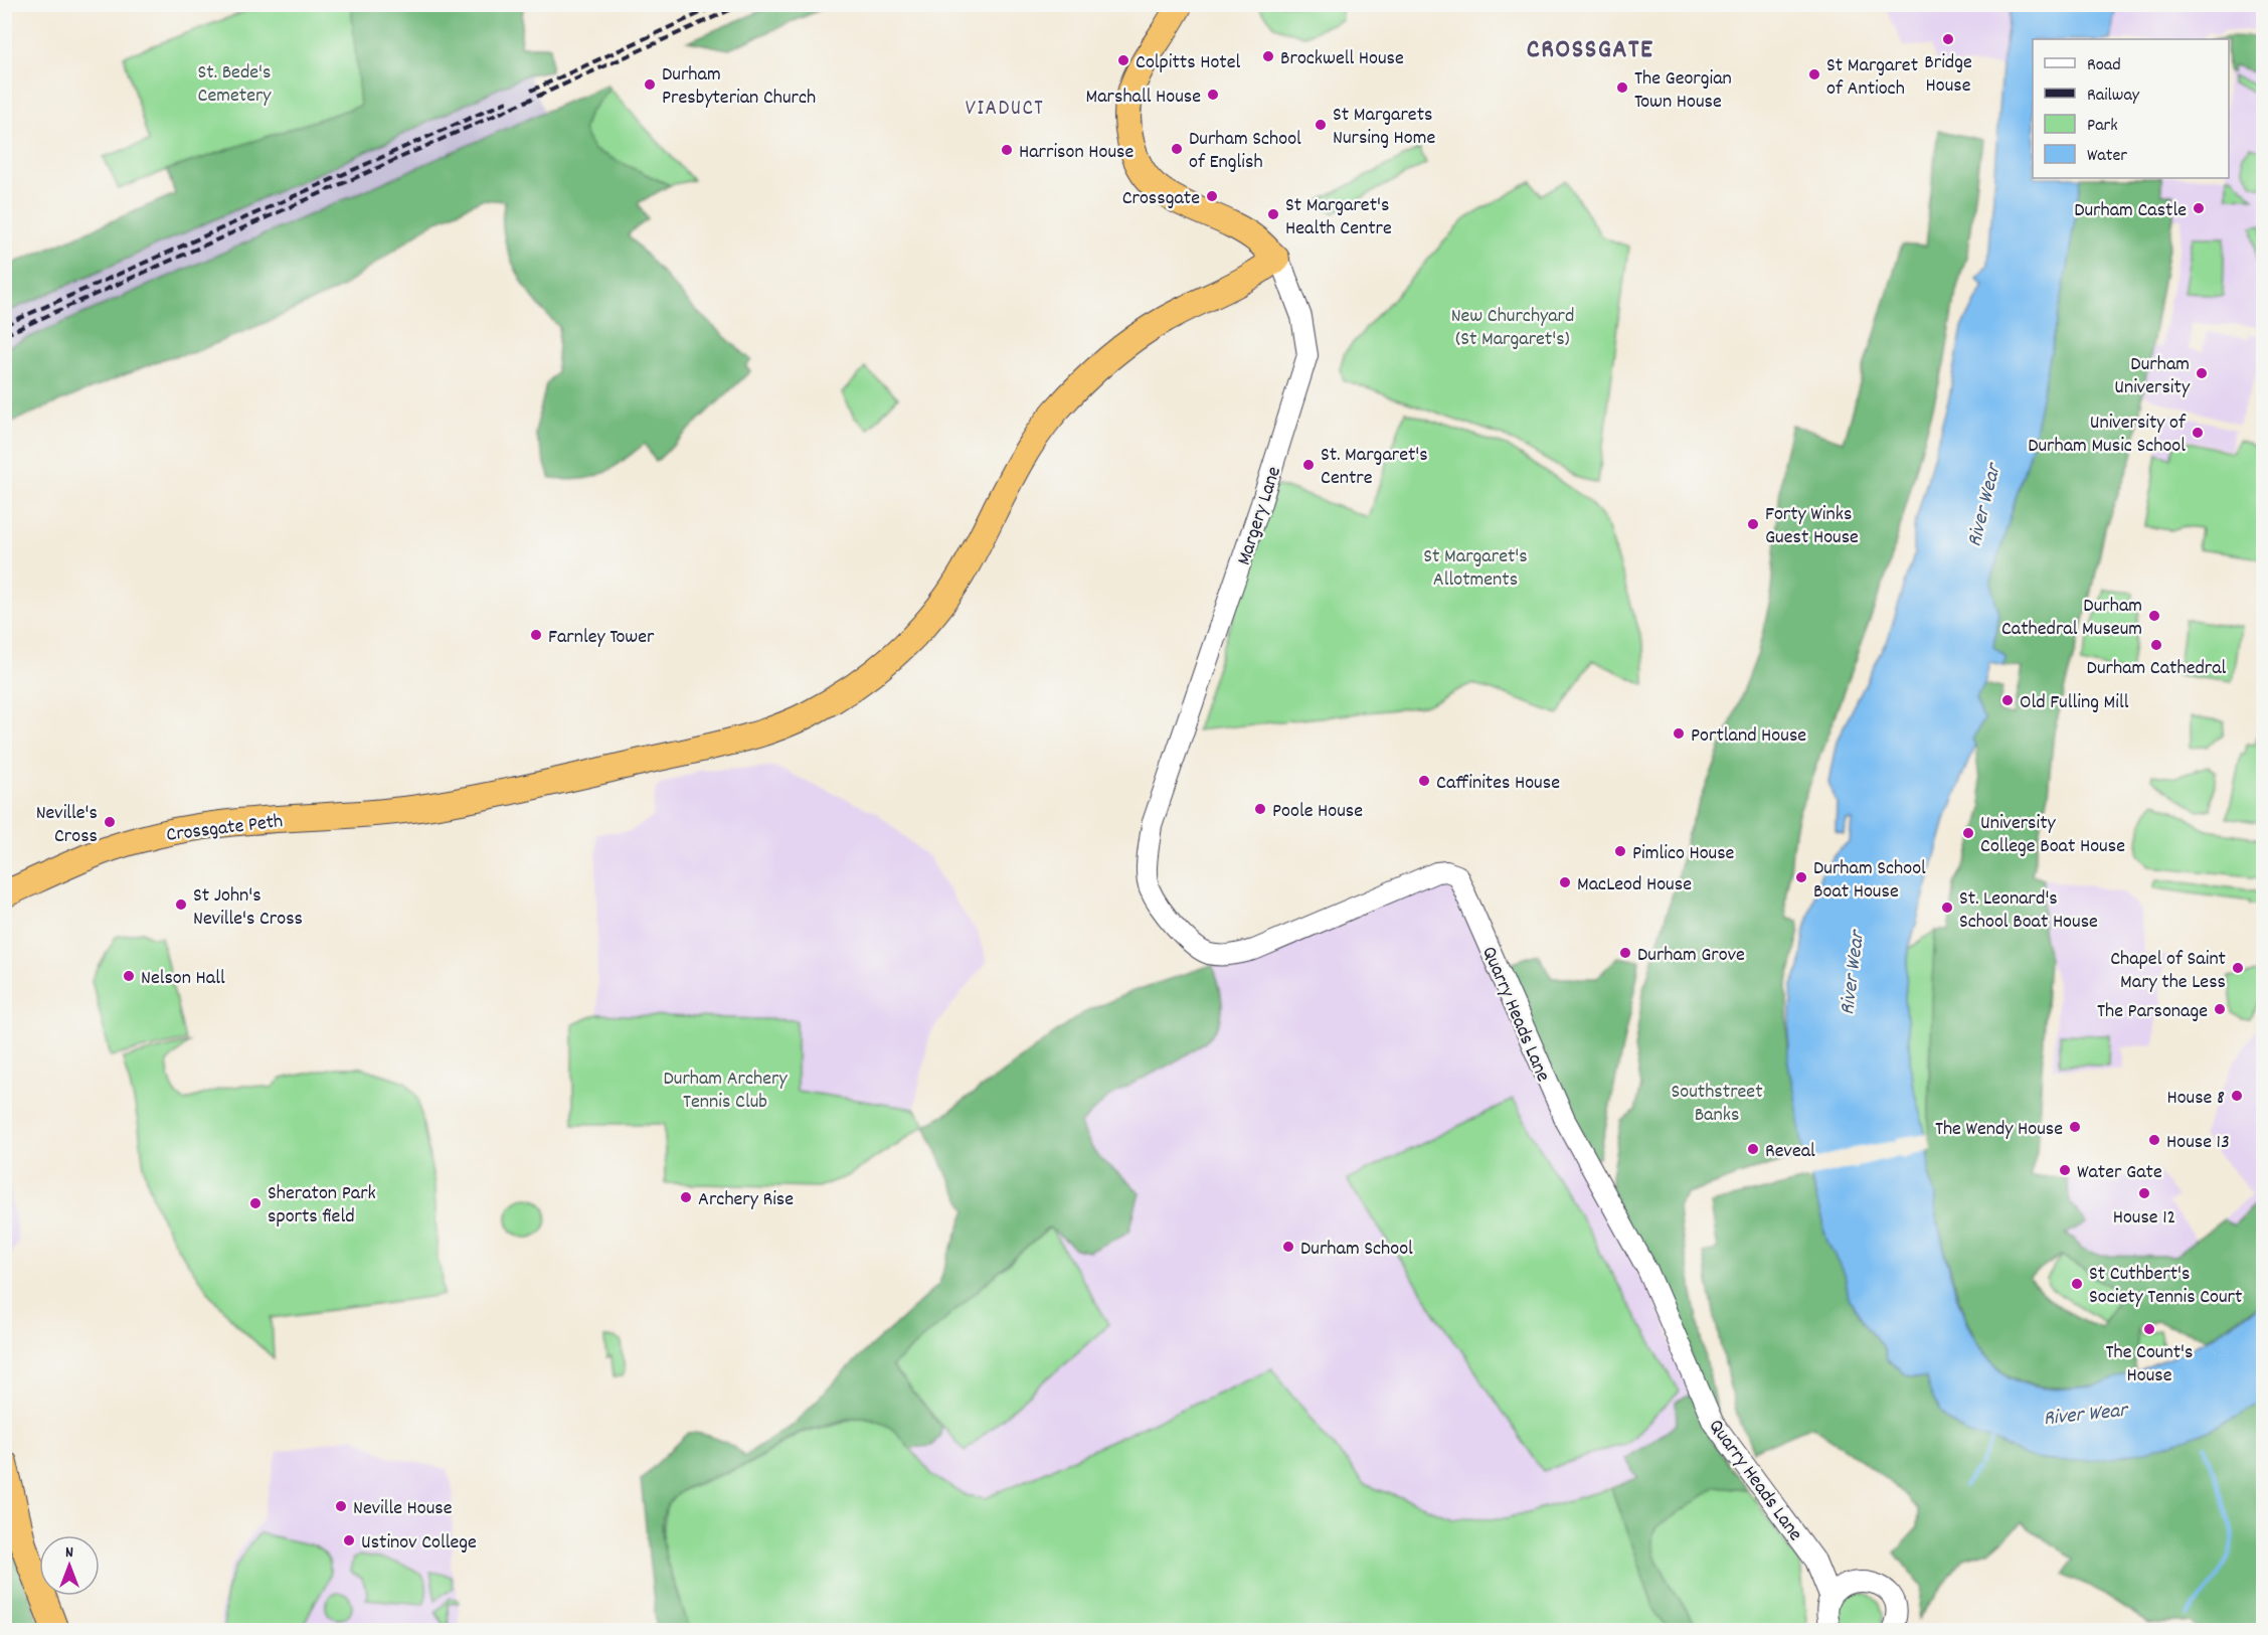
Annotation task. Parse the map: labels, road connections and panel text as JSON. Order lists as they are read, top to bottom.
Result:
{
  "streets": {
    "highway": ["Crossgate Peth"],
    "street": ["Margery Lane", "Quarry Heads Lane"]
  },
  "crossings": [
    ["Margery Lane", "Crossgate Peth"],
    ["Margery Lane", "Quarry Heads Lane"]
  ],
  "districts": ["CROSSGATE", "VIADUCT"],
  "water": ["River Wear"],
  "parks": [
    "St. Bede's Cemetery",
    "New Churchyard (St Margaret's)",
    "St Margaret's Allotments",
    "Durham Archery Tennis Club",
    "Southstreet Banks"
  ],
  "places": [
    "Bridge House",
    "Brockwell House",
    "Colpitts Hotel",
    "St Margaret of Antioch",
    "Durham Presbyterian Church",
    "The Georgian Town House",
    "Marshall House",
    "St Margarets Nursing Home",
    "Durham School of English",
    "Harrison House",
    "Crossgate",
    "Durham Castle",
    "St Margaret's Health Centre",
    "Durham University",
    "University of Durham Music School",
    "St. Margaret's Centre",
    "Forty Winks Guest House",
    "Durham Cathedral Museum",
    "Farnley Tower",
    "Durham Cathedral",
    "Old Fulling Mill",
    "Portland House",
    "Caffinites House",
    "Poole House",
    "Neville's Cross",
    "University College Boat House",
    "Pimlico House",
    "Durham School Boat House",
    "MacLeod House",
    "St John's Neville's Cross",
    "St. Leonard's School Boat House",
    "Durham Grove",
    "Chapel of Saint Mary the Less",
    "Nelson Hall",
    "The Parsonage",
    "House 8",
    "The Wendy House",
    "House 13",
    "Reveal",
    "Water Gate",
    "House 12",
    "Archery Rise",
    "Sheraton Park sports field",
    "Durham School",
    "St Cuthbert's Society Tennis Court",
    "The Count's House",
    "Neville House",
    "Ustinov College"
  ],
  "legend": [
    "Road",
    "Railway",
    "Park",
    "Water"
  ],
  "north": "top"
}
